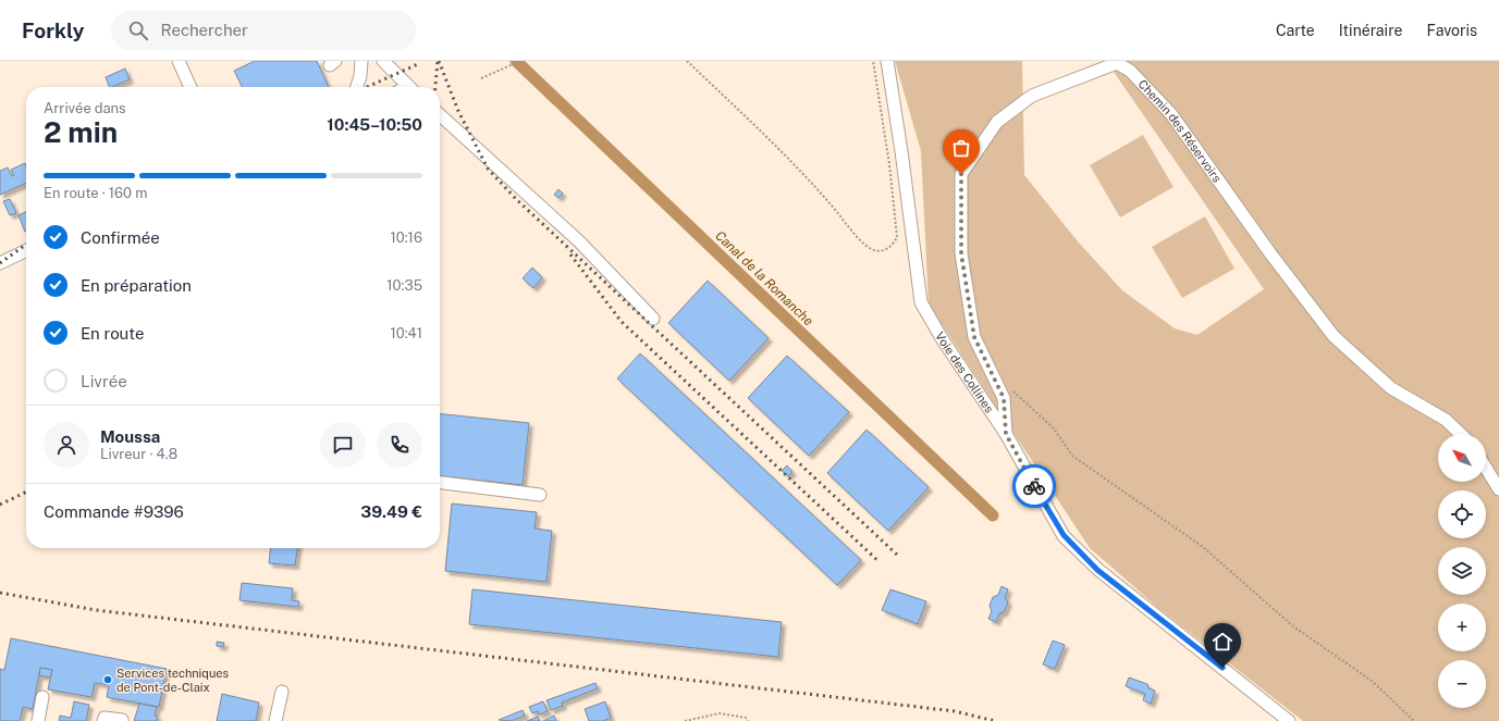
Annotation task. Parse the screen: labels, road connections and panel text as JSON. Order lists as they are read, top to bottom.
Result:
{
  "streets": {
    "street": ["Chemin des Réservoirs", "Voie des Collines"]
  },
  "crossings": [
    ["Chemin des Réservoirs", "Voie des Collines"]
  ],
  "water": ["Canal de la Romanche"],
  "places": ["Services techniques de Pont-de-Claix"],
  "north": "top left",
  "page": {
    "header": "Forkly",
    "search": "Rechercher",
    "nav": ["Carte", "Itinéraire", "Favoris"],
    "heading": ["2 min", "Arrivée dans", "10:45–10:50"],
    "panel": [
      "Moussa",
      "Livreur · 4.8",
      "Commande #9396",
      "39.49 €"
    ],
    "bar": "En route · 160 m",
    "list": [
      ["Confirmée", "10:16"],
      ["En préparation", "10:35"],
      ["En route", "10:41"],
      "Livrée"
    ],
    "map_buttons": ["+", "−"]
  }
}
